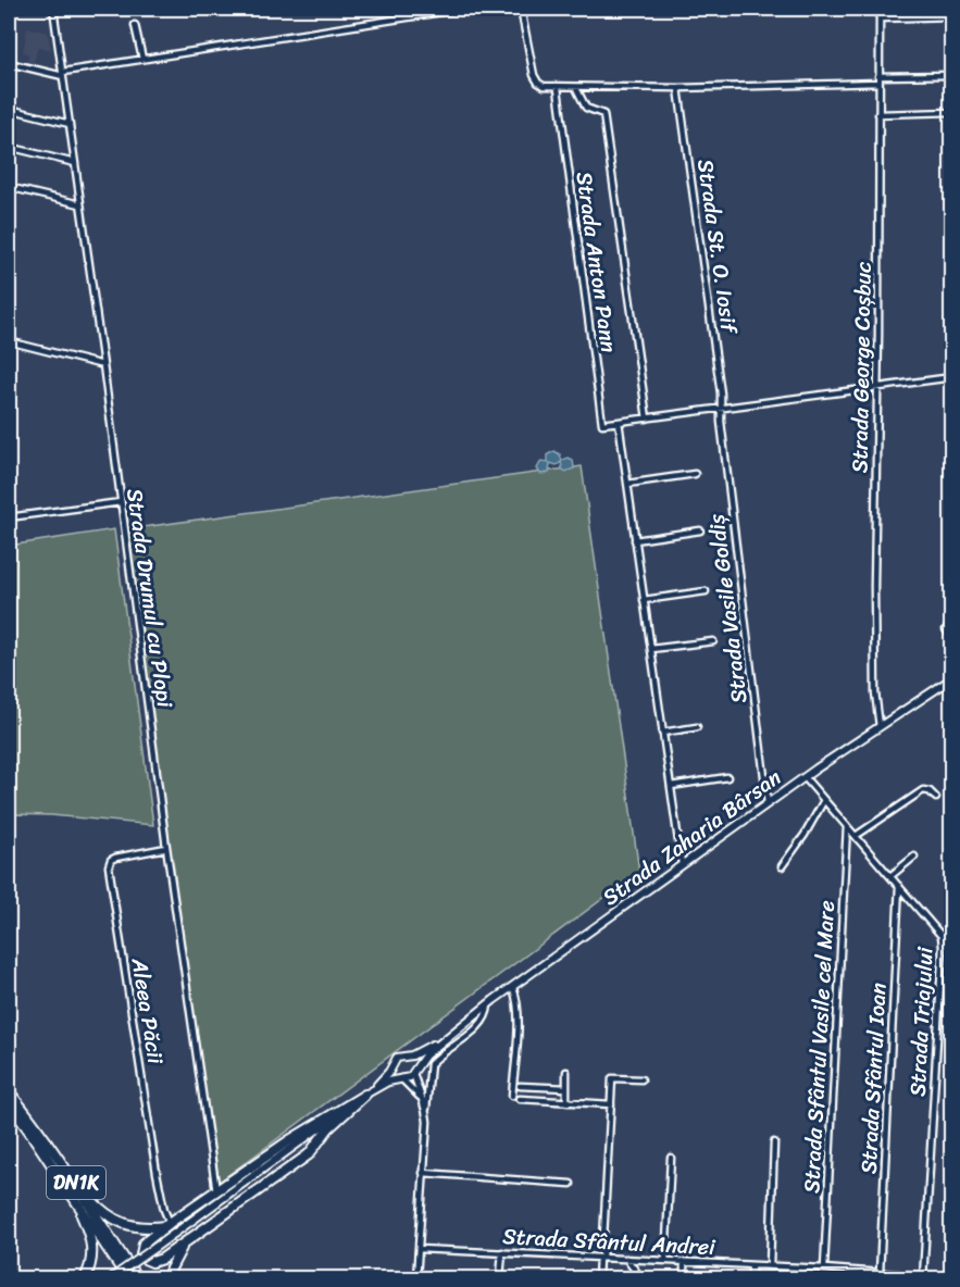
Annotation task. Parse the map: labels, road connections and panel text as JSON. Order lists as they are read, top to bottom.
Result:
{
  "streets": {
    "highway": ["DN1K"],
    "main road": ["Strada Zaharia Bârsan"],
    "street": [
      "Strada St. O. Iosif",
      "Strada Anton Pann",
      "Strada George Coșbuc",
      "Strada Drumul cu Plopi",
      "Strada Vasile Goldiș",
      "Aleea Păcii",
      "Strada Triajului",
      "Strada Sfântul Vasile cel Mare",
      "Strada Sfântul Ioan",
      "Strada Sfântul Andrei"
    ]
  },
  "crossings": [
    ["Strada St. O. Iosif", "Strada Vasile Goldiș"],
    ["Strada George Coșbuc", "Strada Zaharia Bârsan"],
    ["Strada Drumul cu Plopi", "Aleea Păcii"],
    ["Strada Vasile Goldiș", "Strada Zaharia Bârsan"],
    ["Strada Zaharia Bârsan", "Strada Triajului"],
    ["Strada Triajului", "Strada Sfântul Vasile cel Mare"],
    ["Strada Triajului", "Strada Sfântul Ioan"],
    ["Strada Triajului", "Strada Sfântul Andrei"],
    ["Strada Sfântul Vasile cel Mare", "Strada Sfântul Andrei"],
    ["Strada Sfântul Ioan", "Strada Sfântul Andrei"]
  ]
}
